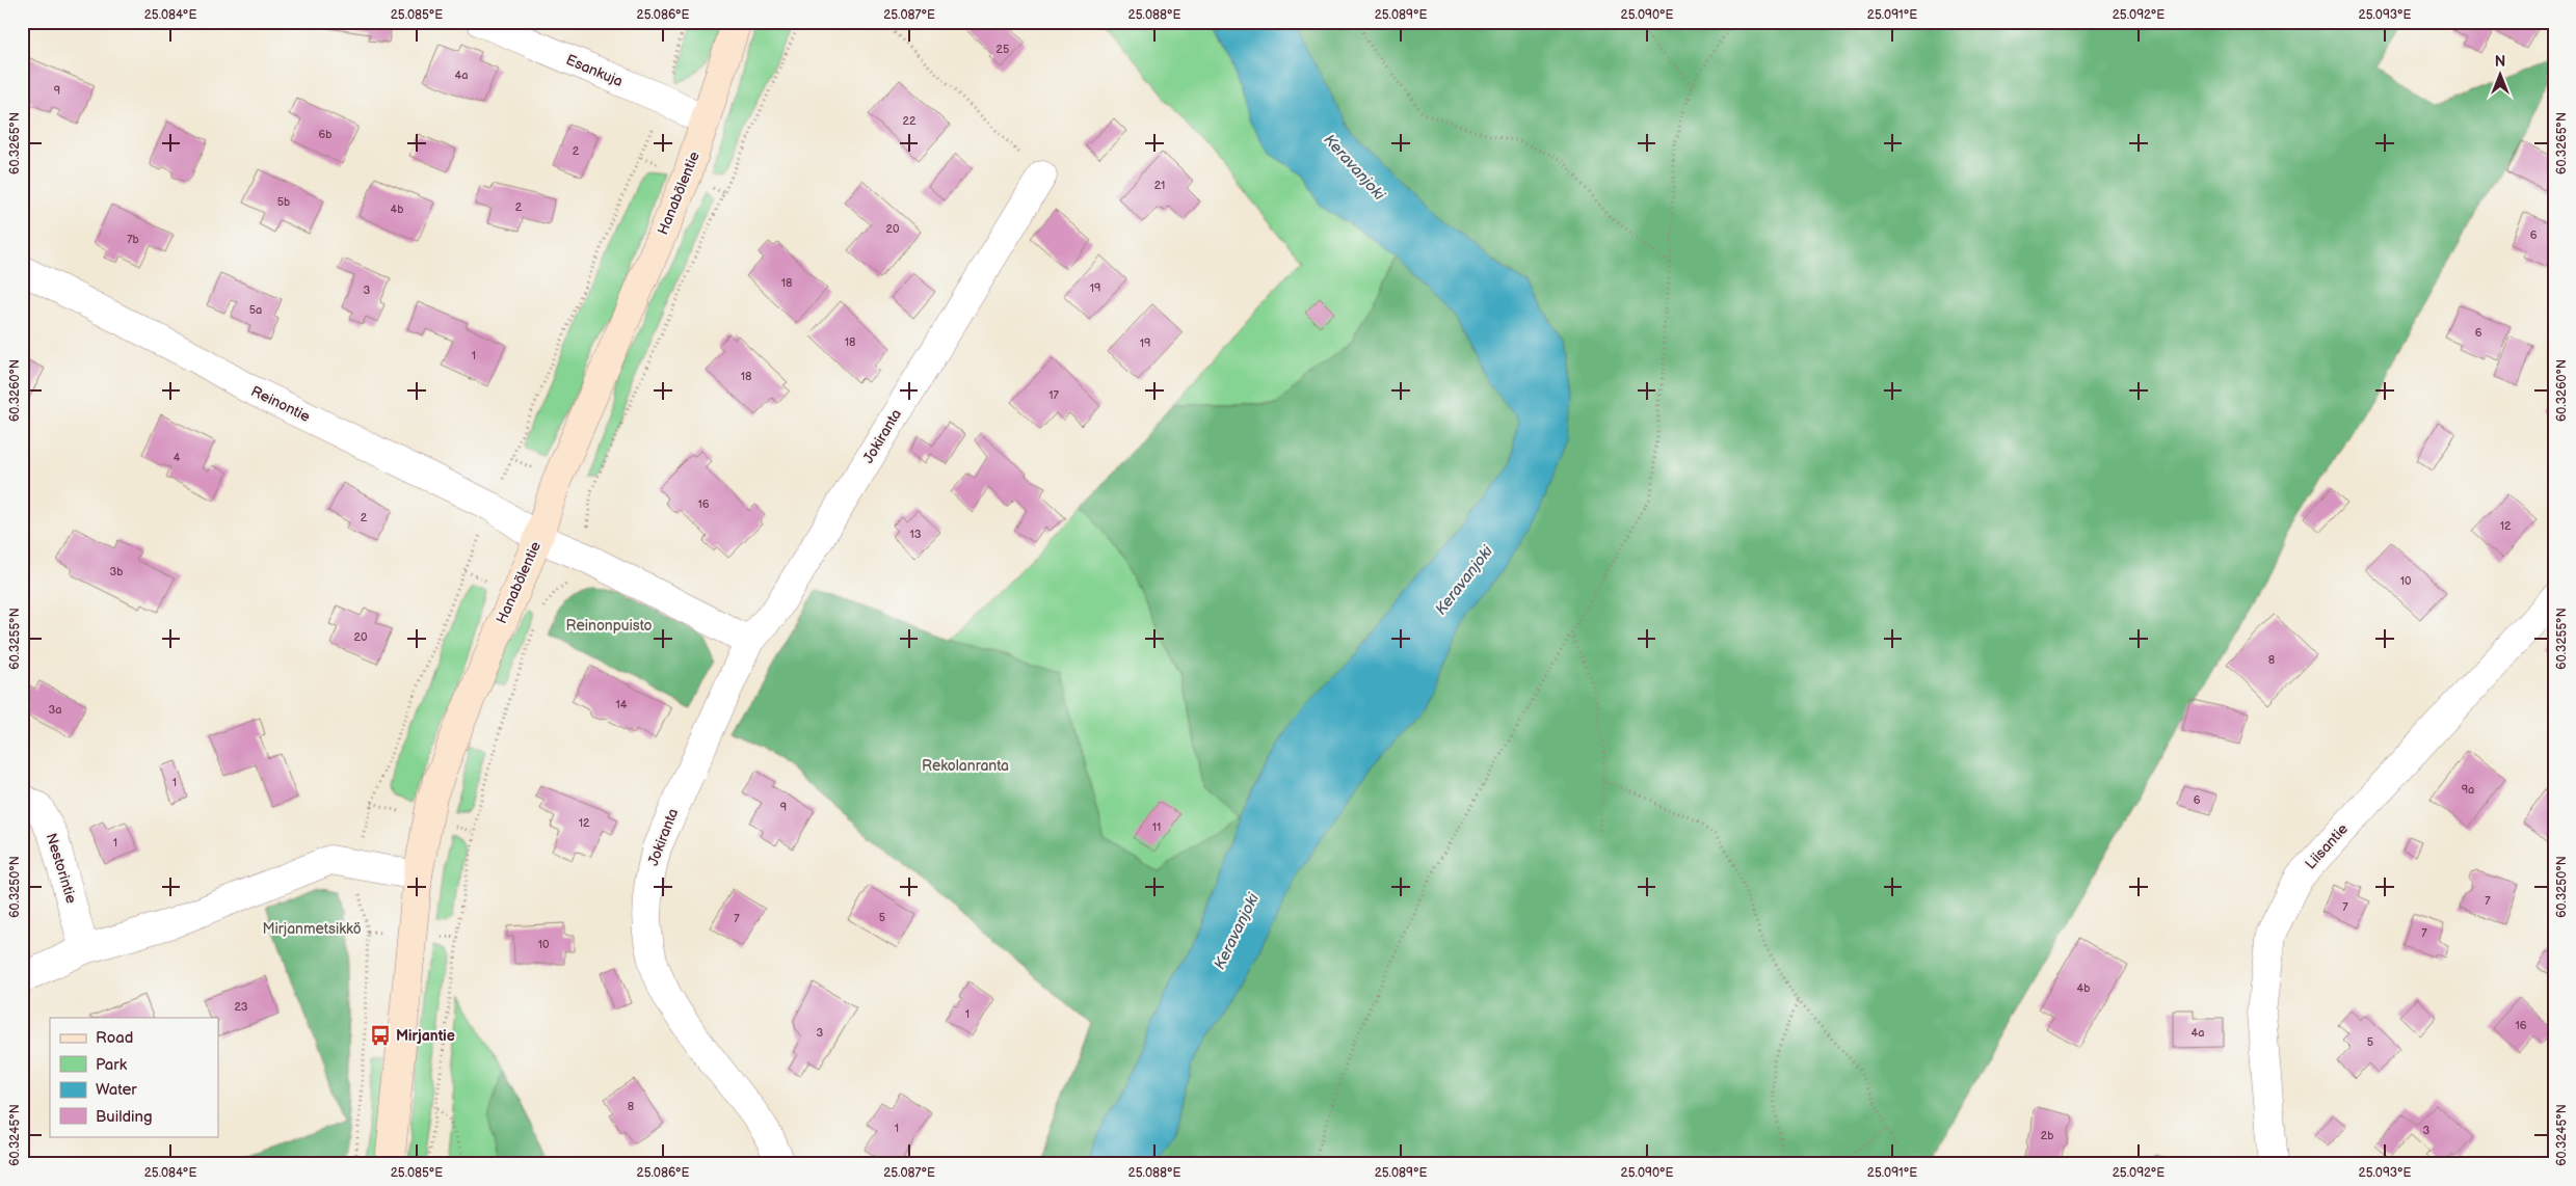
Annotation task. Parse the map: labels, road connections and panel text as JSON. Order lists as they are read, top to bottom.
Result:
{
  "streets": {
    "street": [
      "Esankuja",
      "Hanabölentie",
      "Reinontie",
      "Jokiranta",
      "Liisantie",
      "Nestorintie"
    ]
  },
  "crossings": [
    ["Esankuja", "Hanabölentie"],
    ["Hanabölentie", "Reinontie"]
  ],
  "water": ["Keravanjoki"],
  "parks": ["Reinonpuisto", "Rekolanranta", "Mirjanmetsikkö"],
  "places": {
    "bus stop": ["Mirjantie"]
  },
  "house_numbers": [
    "25",
    "4a",
    "9",
    "22",
    "6b",
    "2",
    "21",
    "5b",
    "2",
    "4b",
    "20",
    "6",
    "7b",
    "18",
    "19",
    "3",
    "5a",
    "6",
    "18",
    "19",
    "1",
    "18",
    "17",
    "4",
    "16",
    "2",
    "12",
    "13",
    "3b",
    "10",
    "20",
    "8",
    "14",
    "3a",
    "1",
    "9a",
    "6",
    "9",
    "12",
    "11",
    "1",
    "7",
    "7",
    "5",
    "7",
    "7",
    "10",
    "4b",
    "23",
    "1",
    "16",
    "3",
    "4a",
    "5",
    "8",
    "1",
    "3",
    "2b"
  ],
  "legend": [
    "Road",
    "Park",
    "Water",
    "Building"
  ],
  "north": "top",
  "coordinates": [
    "25.084°E",
    "25.085°E",
    "25.086°E",
    "25.087°E",
    "25.088°E",
    "25.089°E",
    "25.090°E",
    "25.091°E",
    "25.092°E",
    "25.093°E",
    "60.3265°N",
    "60.3260°N",
    "60.3255°N",
    "60.3250°N",
    "60.3245°N"
  ]
}
